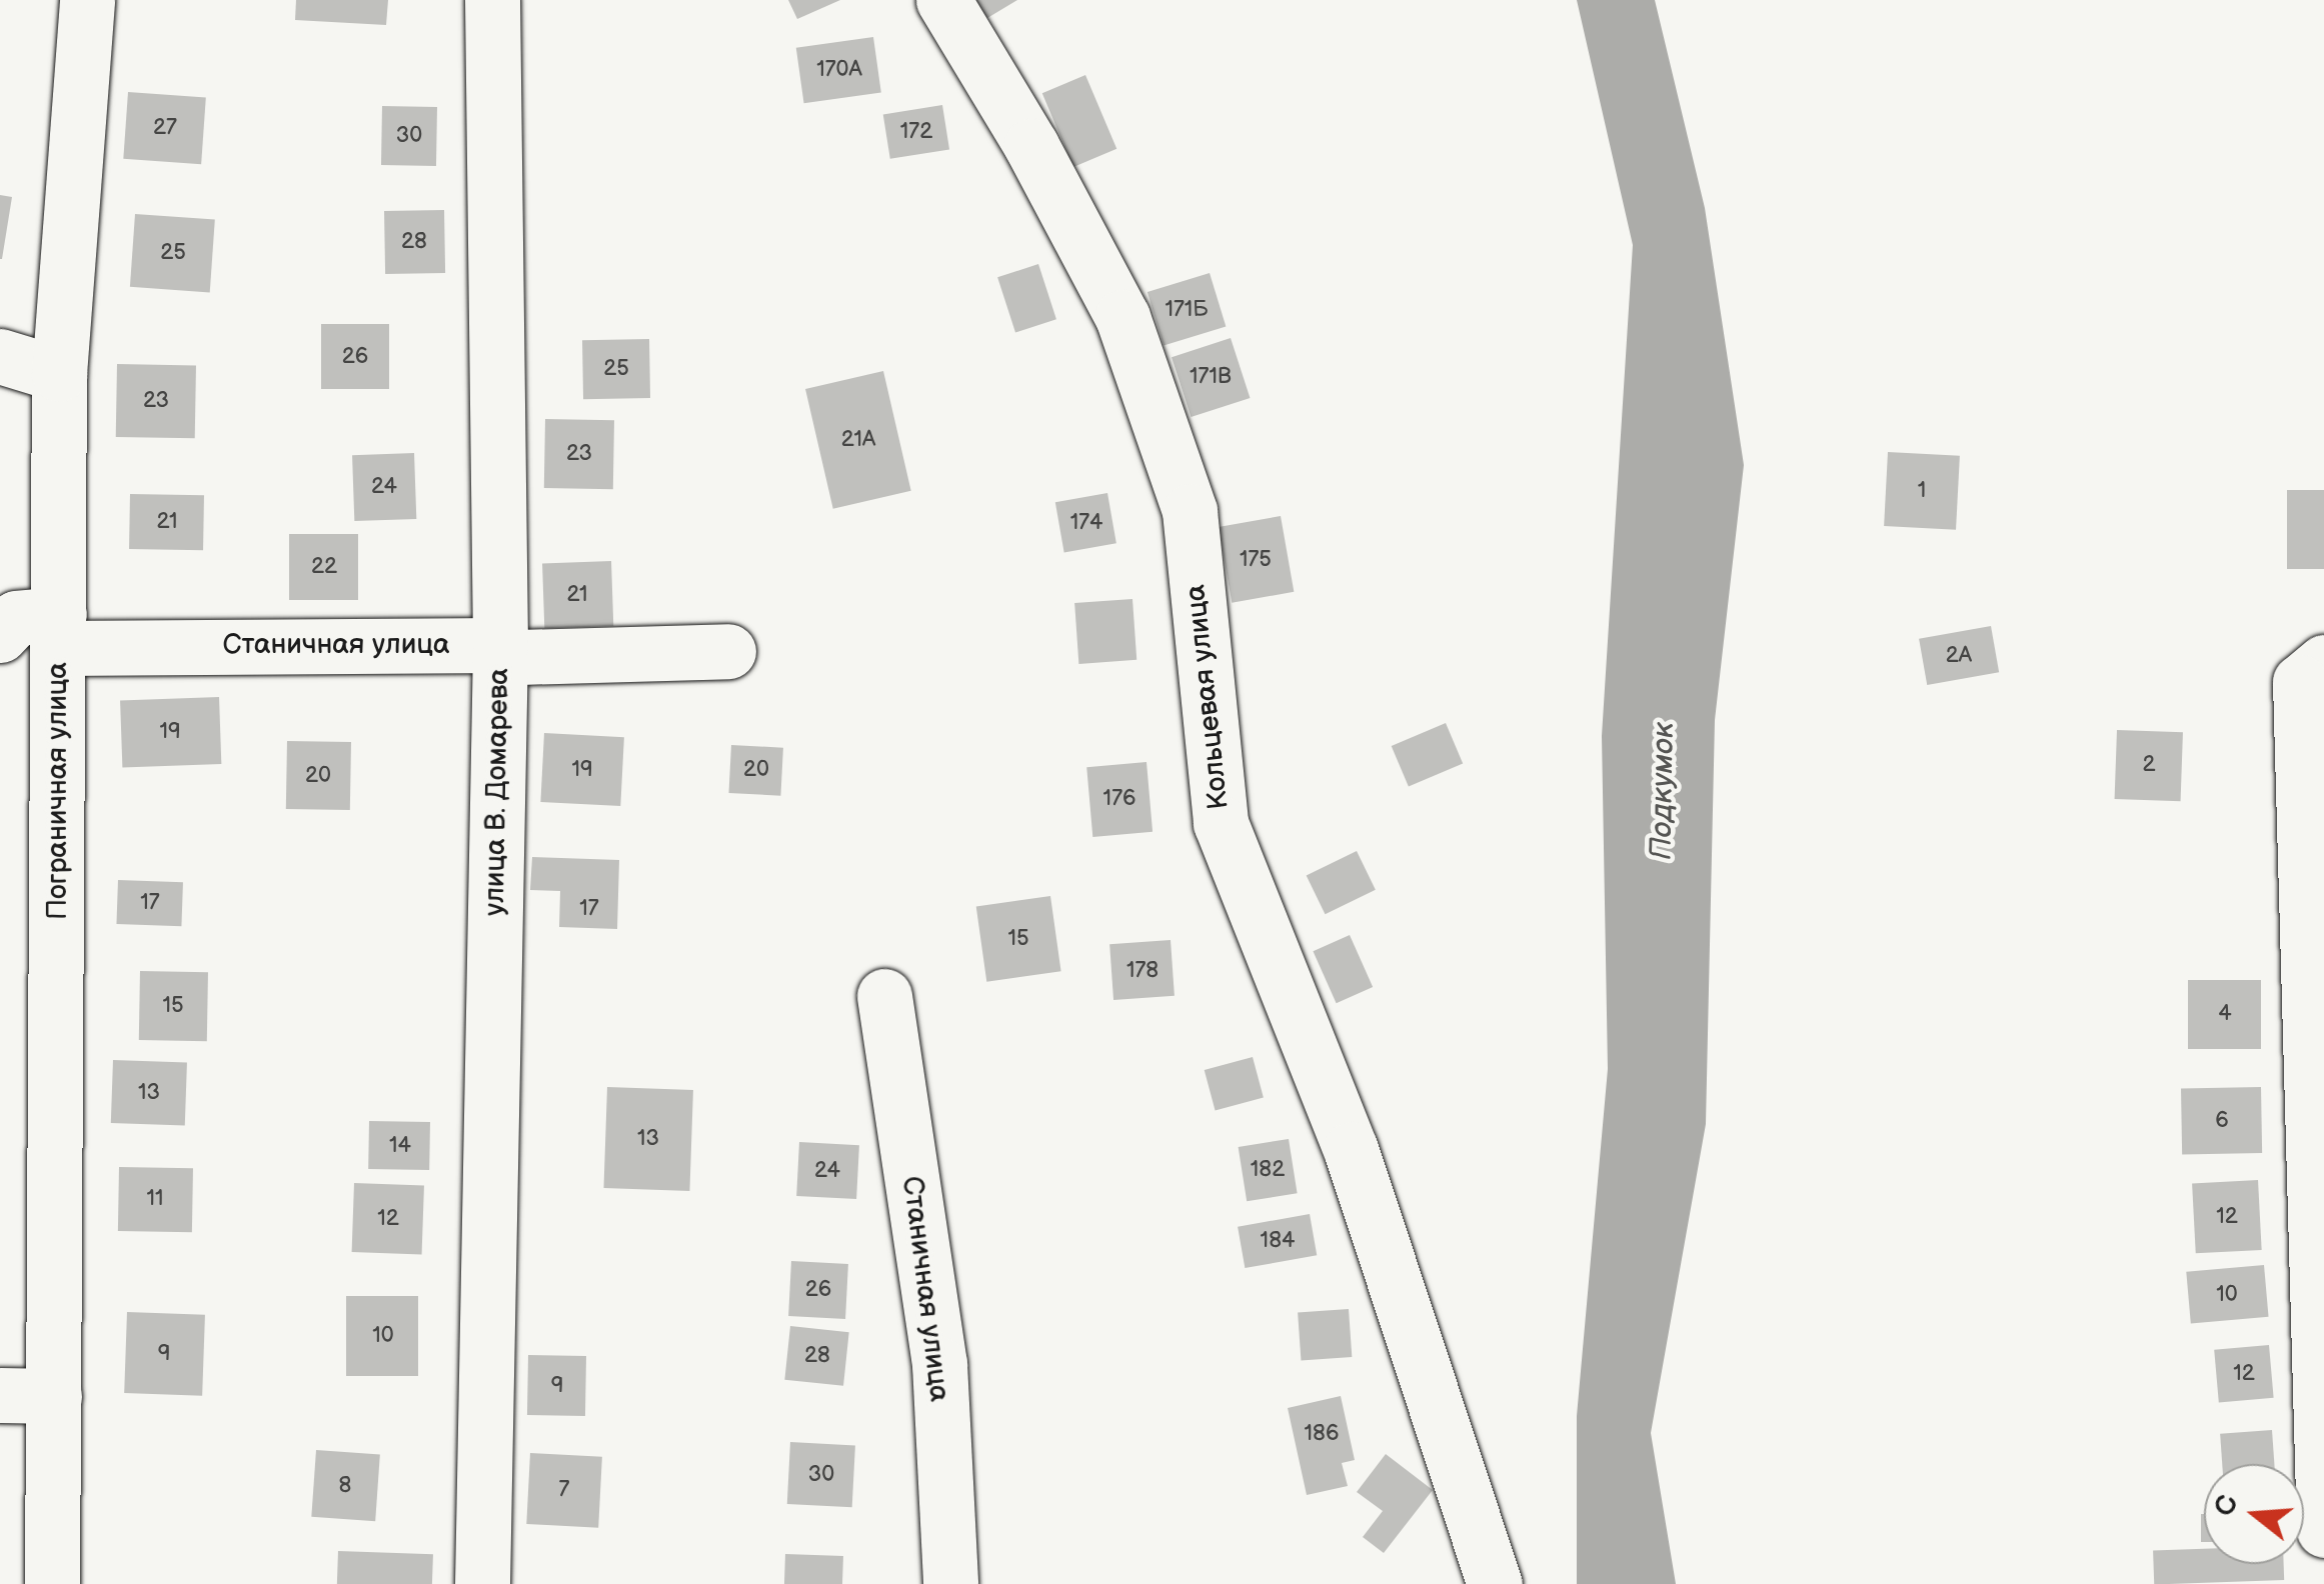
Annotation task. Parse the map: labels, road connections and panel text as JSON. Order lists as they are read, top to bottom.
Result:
{
  "streets": {
    "street": [
      "Станичная улица",
      "Кольцевая улица",
      "Пограничная улица",
      "улица В. Домарева"
    ]
  },
  "crossings": [
    ["Станичная улица", "Пограничная улица"],
    ["Станичная улица", "улица В. Домарева"]
  ],
  "water": ["Подкумок"],
  "house_numbers": [
    "170А",
    "27",
    "172",
    "30",
    "28",
    "25",
    "171Б",
    "26",
    "25",
    "171В",
    "23",
    "21А",
    "23",
    "24",
    "1",
    "21",
    "174",
    "175",
    "22",
    "21",
    "2А",
    "19",
    "2",
    "19",
    "20",
    "20",
    "176",
    "17",
    "17",
    "15",
    "178",
    "15",
    "4",
    "13",
    "6",
    "13",
    "14",
    "182",
    "24",
    "11",
    "12",
    "12",
    "184",
    "26",
    "10",
    "10",
    "9",
    "28",
    "12",
    "9",
    "186",
    "30",
    "8",
    "7"
  ],
  "north": "left"
}
